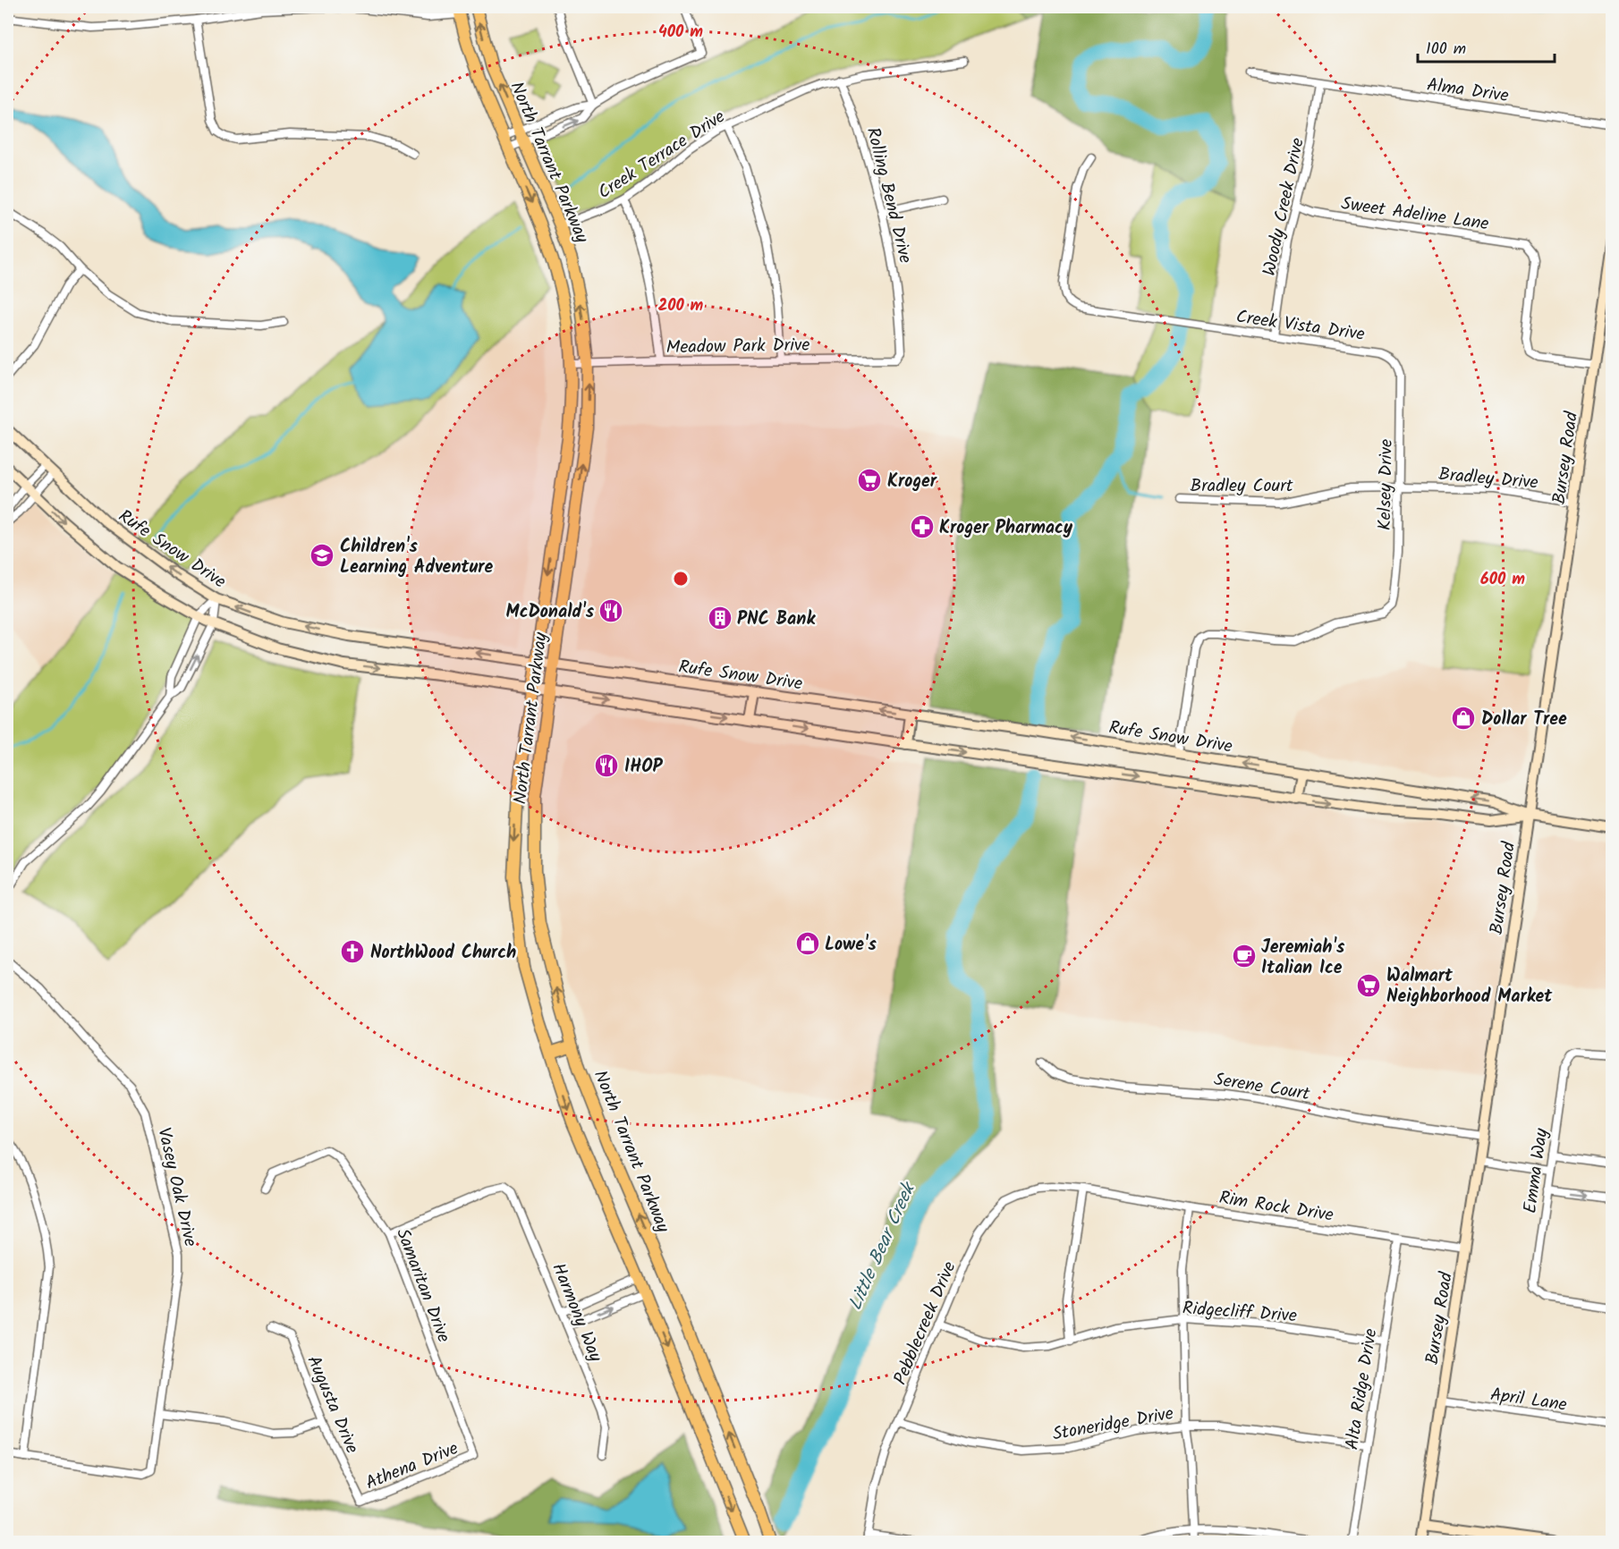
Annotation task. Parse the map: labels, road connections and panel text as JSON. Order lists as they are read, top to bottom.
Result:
{
  "streets": {
    "main road": ["North Tarrant Parkway", "Bursey Road", "Rufe Snow Drive"],
    "street": [
      "Alma Drive",
      "Creek Terrace Drive",
      "Rolling Bend Drive",
      "Woody Creek Drive",
      "Sweet Adeline Lane",
      "Creek Vista Drive",
      "Meadow Park Drive",
      "Bradley Drive",
      "Bradley Court",
      "Kelsey Drive",
      "Serene Court",
      "Emma Way",
      "Vasey Oak Drive",
      "Rim Rock Drive",
      "Samaritan Drive",
      "Ridgecliff Drive",
      "Harmony Way",
      "Pebblecreek Drive",
      "Alta Ridge Drive",
      "April Lane",
      "Augusta Drive",
      "Stoneridge Drive",
      "Athena Drive"
    ]
  },
  "crossings": [
    ["Alma Drive", "Woody Creek Drive"],
    ["Creek Terrace Drive", "North Tarrant Parkway"],
    ["Creek Terrace Drive", "Rolling Bend Drive"],
    ["North Tarrant Parkway", "Meadow Park Drive"],
    ["North Tarrant Parkway", "Rufe Snow Drive"],
    ["Rolling Bend Drive", "Meadow Park Drive"],
    ["Woody Creek Drive", "Sweet Adeline Lane"],
    ["Woody Creek Drive", "Creek Vista Drive"],
    ["Sweet Adeline Lane", "Bursey Road"],
    ["Creek Vista Drive", "Kelsey Drive"],
    ["Bursey Road", "Bradley Drive"],
    ["Bursey Road", "Rufe Snow Drive"],
    ["Bursey Road", "Serene Court"],
    ["Bursey Road", "Rim Rock Drive"],
    ["Bursey Road", "April Lane"],
    ["Bradley Drive", "Bradley Court"],
    ["Bradley Drive", "Kelsey Drive"],
    ["Bradley Court", "Kelsey Drive"],
    ["Kelsey Drive", "Rufe Snow Drive"],
    ["Rim Rock Drive", "Pebblecreek Drive"],
    ["Rim Rock Drive", "Alta Ridge Drive"],
    ["Samaritan Drive", "Harmony Way"],
    ["Samaritan Drive", "Athena Drive"],
    ["Ridgecliff Drive", "Pebblecreek Drive"],
    ["Ridgecliff Drive", "Alta Ridge Drive"],
    ["Pebblecreek Drive", "Stoneridge Drive"],
    ["Alta Ridge Drive", "Stoneridge Drive"],
    ["Augusta Drive", "Athena Drive"]
  ],
  "water": ["Little Bear Creek"],
  "places": {
    "supermarket": ["Kroger", "Walmart Neighborhood Market"],
    "pharmacy": ["Kroger Pharmacy"],
    "school or university": ["Children's Learning Adventure"],
    "restaurant": ["McDonald's", "IHOP"],
    "building": ["PNC Bank"],
    "shop": ["Dollar Tree", "Lowe's"],
    "church": ["NorthWood Church"],
    "cafe": ["Jeremiah's Italian Ice"]
  },
  "scale_bar": "100 m",
  "rings": ["400 m", "200 m", "600 m"]
}
